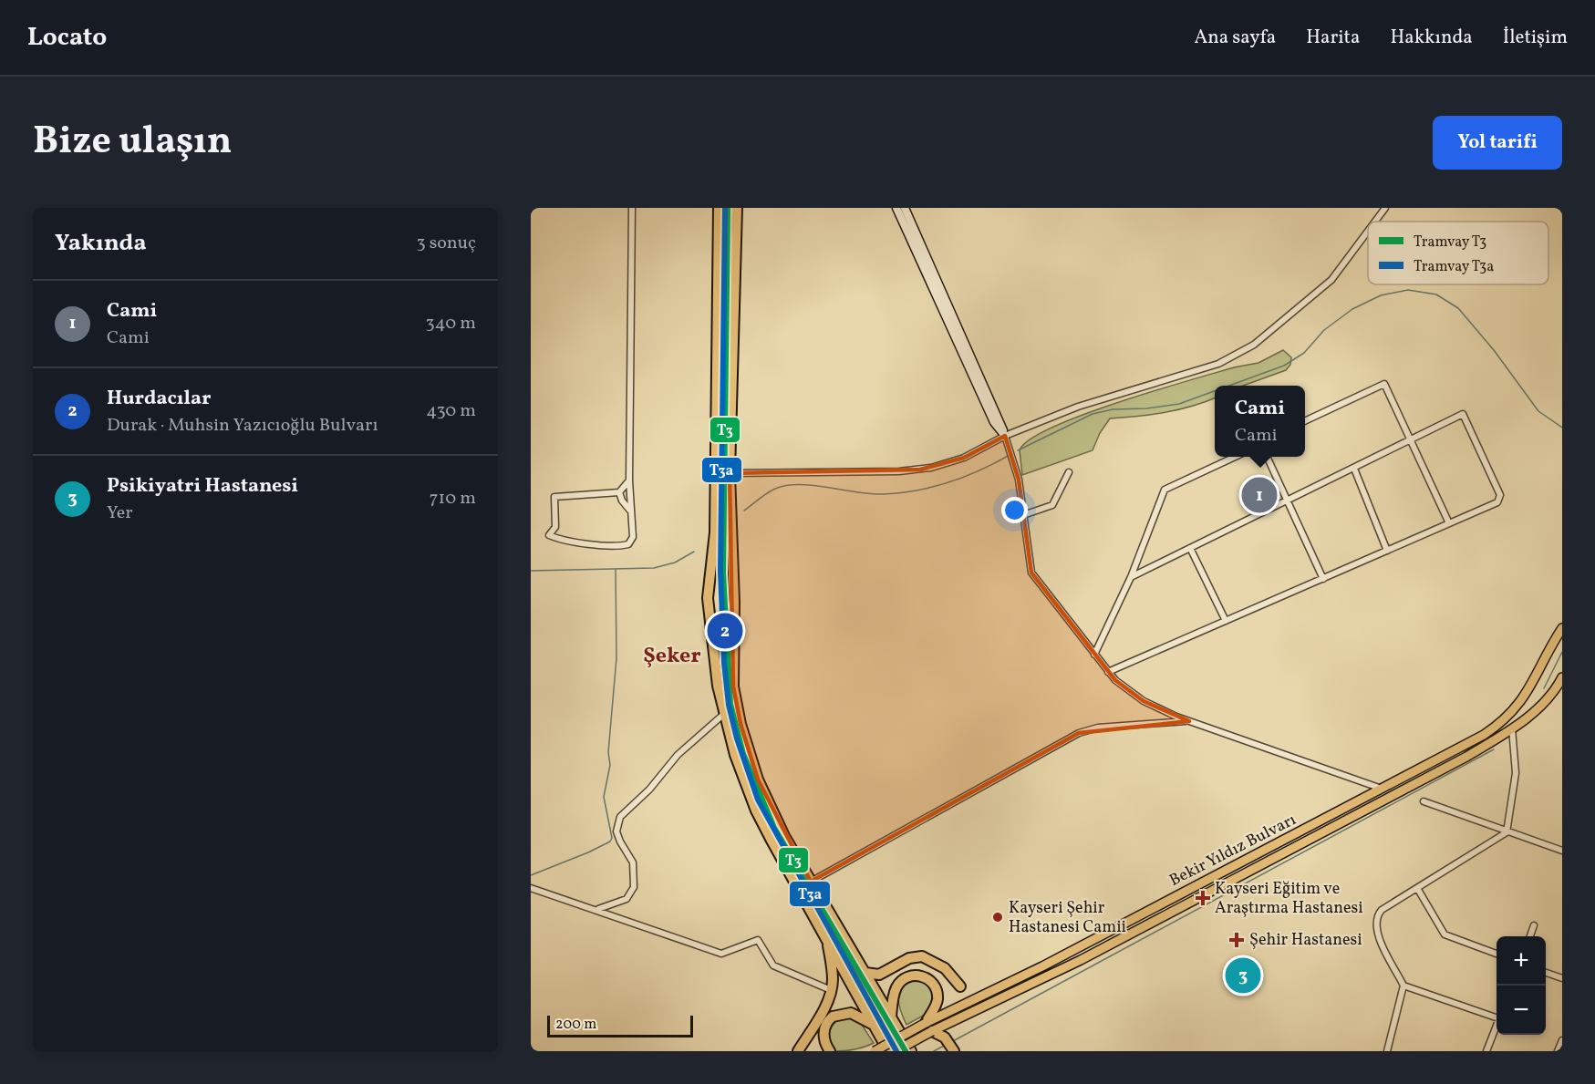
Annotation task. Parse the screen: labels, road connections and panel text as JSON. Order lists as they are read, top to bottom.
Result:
{
  "streets": {
    "main road": ["Bekir Yıldız Bulvarı"]
  },
  "districts": ["Şeker"],
  "places": {
    "health": ["Kayseri Eğitim ve Araştırma Hastanesi", "Şehir Hastanesi"],
    "other": ["Kayseri Şehir Hastanesi Camii"]
  },
  "lines": ["tram line T3", "tram line T3a"],
  "legend": ["Tramvay T3", "Tramvay T3a"],
  "scale_bar": "200 m",
  "page": {
    "header": "Locato",
    "nav": [
      "Ana sayfa",
      "Harita",
      "Hakkında",
      "İletişim"
    ],
    "title": "Bize ulaşın",
    "buttons": "Yol tarifi",
    "heading": ["Yakında", "3 sonuç"],
    "list": [
      {
        "mark": "1",
        "name": "Cami",
        "note": "Cami",
        "value": "340 m"
      },
      {
        "mark": "2",
        "name": "Hurdacılar",
        "note": "Durak · Muhsin Yazıcıoğlu Bulvarı",
        "value": "430 m"
      },
      {
        "mark": "3",
        "name": "Psikiyatri Hastanesi",
        "note": "Yer",
        "value": "710 m"
      }
    ],
    "popup": ["Cami", "Cami"],
    "pins": ["1", "2", "3"],
    "map_buttons": ["+", "−"],
    "scale": "200 m"
  }
}
